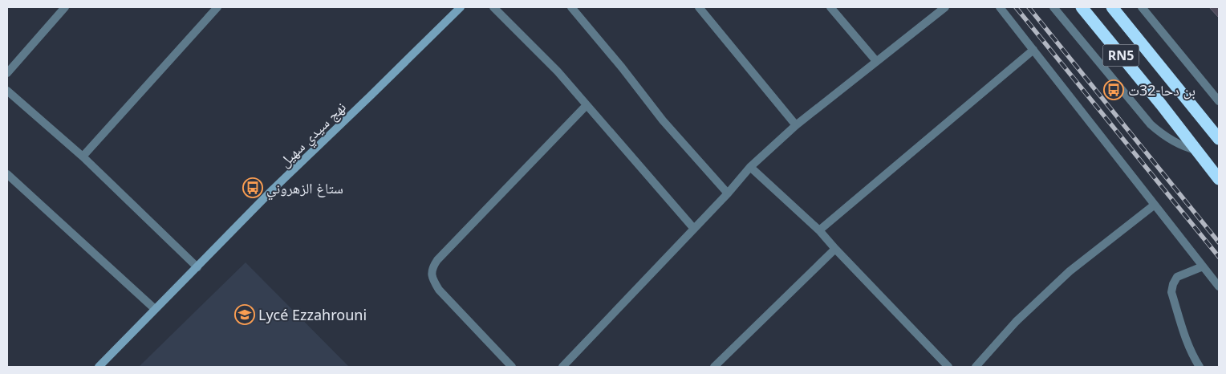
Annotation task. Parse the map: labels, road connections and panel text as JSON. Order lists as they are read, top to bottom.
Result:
{
  "streets": {
    "highway": ["RN5"],
    "main road": ["نهج سيدي سهيل"]
  },
  "places": {
    "bus stop": ["بن دحا-32ت", "ستاغ الزهروني"],
    "school or university": ["Lycé Ezzahrouni"]
  }
}
